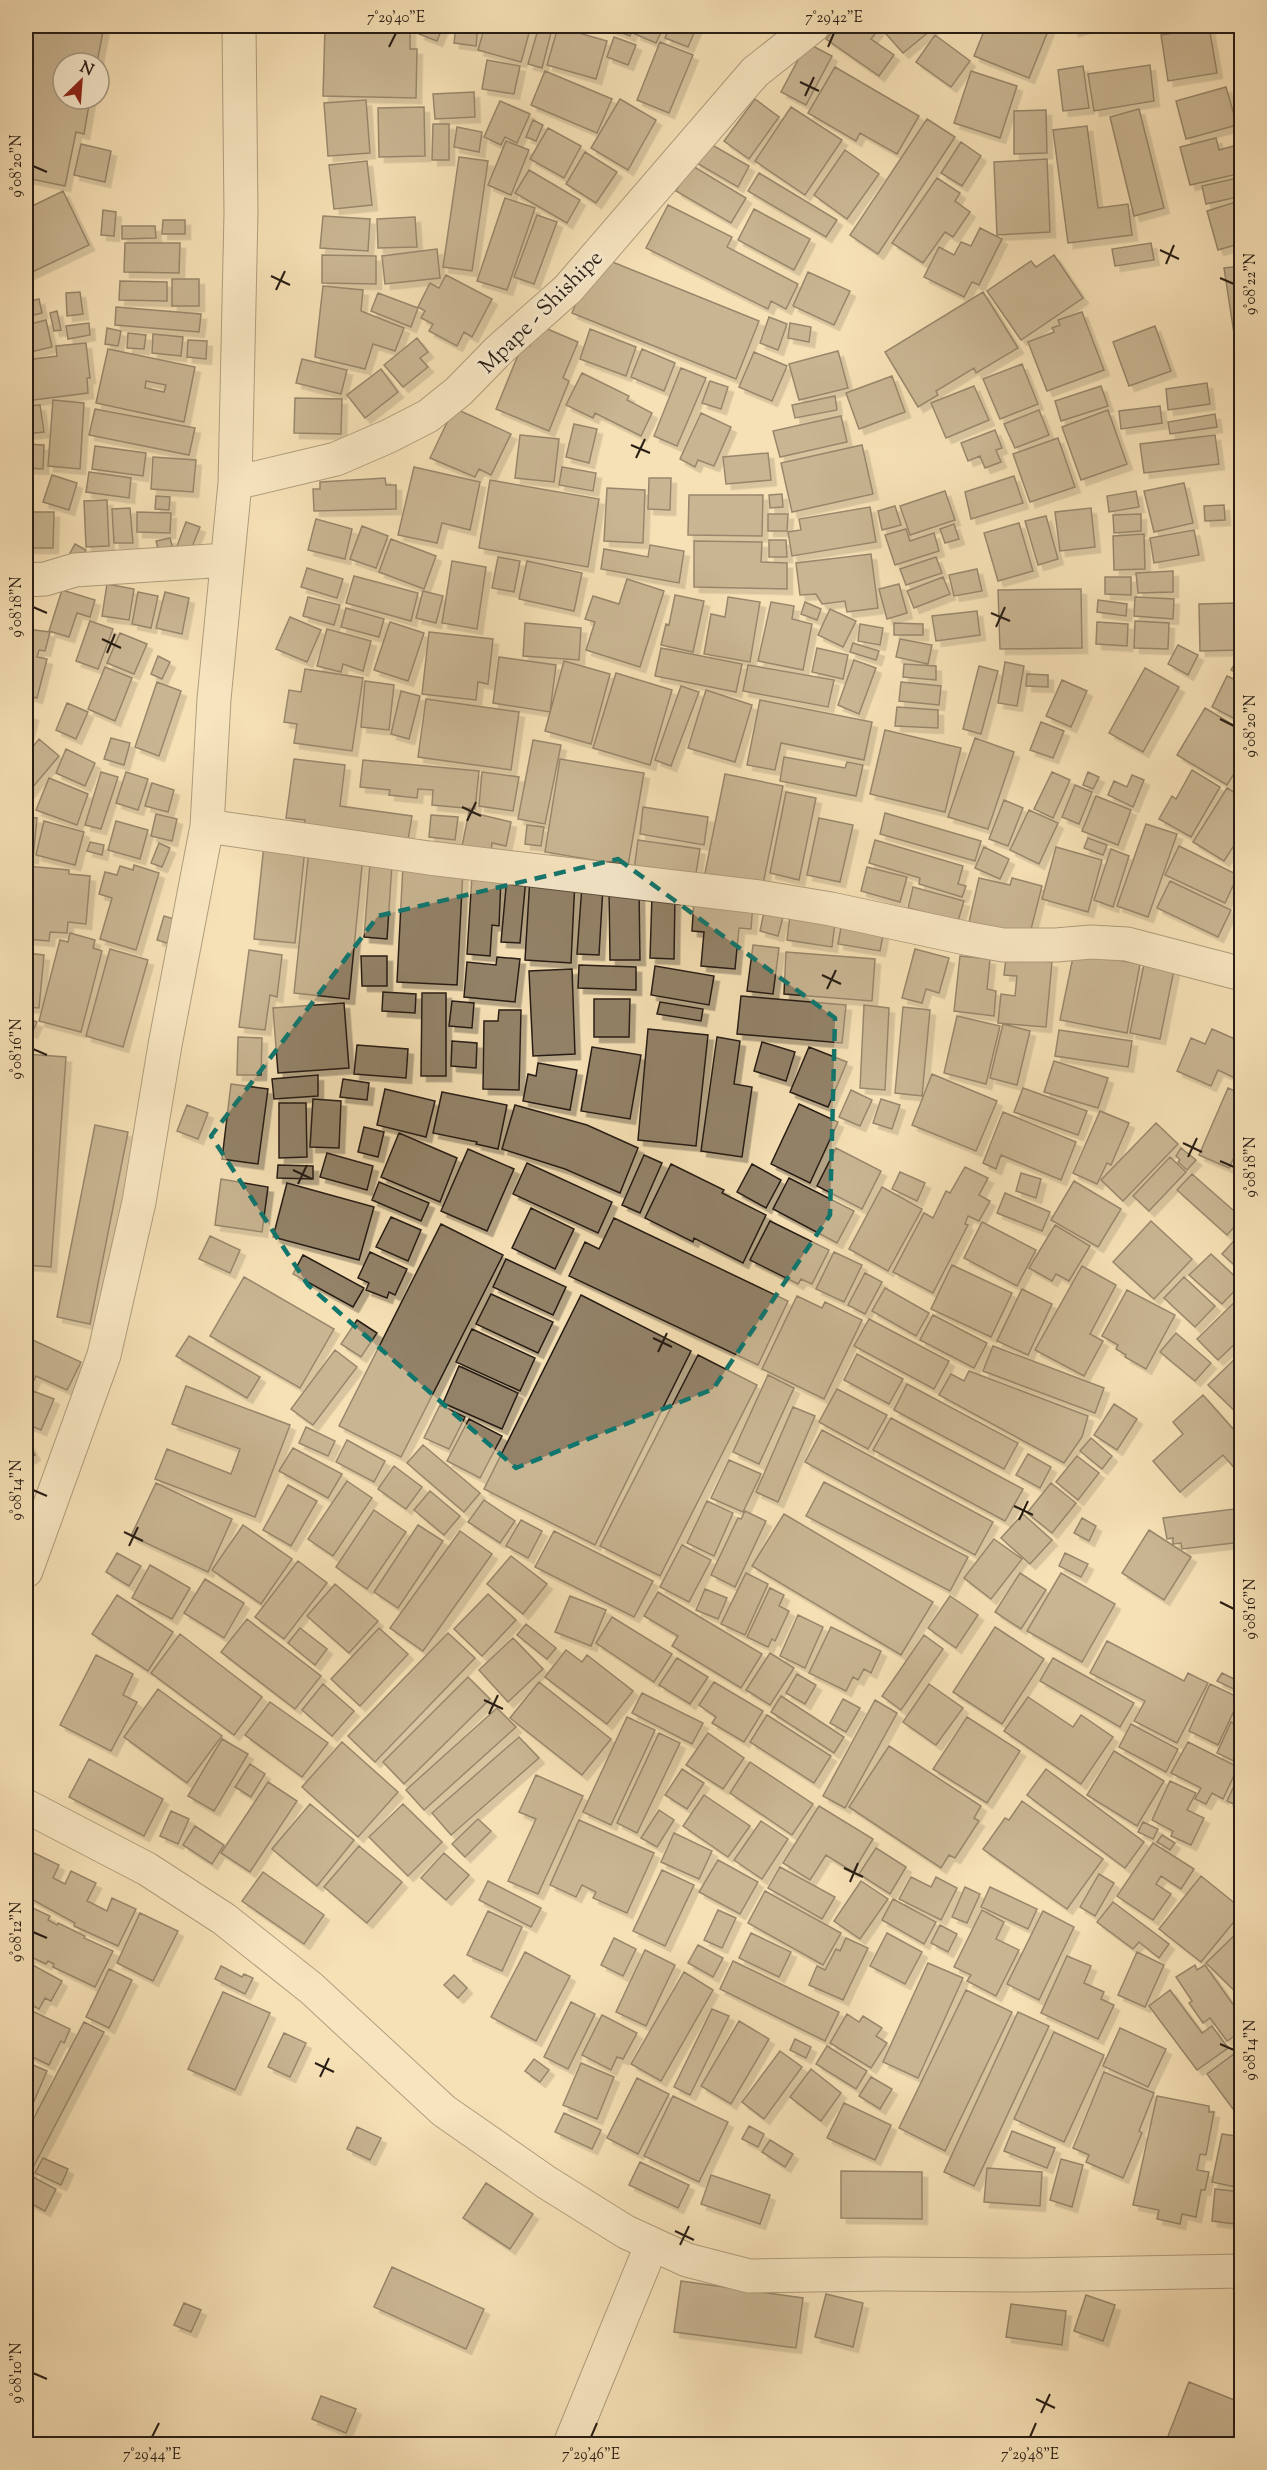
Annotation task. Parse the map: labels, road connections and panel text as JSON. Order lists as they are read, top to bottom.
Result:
{
  "streets": {
    "street": ["Mpape - Shishipe"]
  },
  "north": "top right",
  "coordinates": [
    "7°29'40\"E",
    "7°29'42\"E",
    "9°08'20\"N",
    "9°08'22\"N",
    "9°08'18\"N",
    "9°08'16\"N",
    "9°08'14\"N",
    "9°08'12\"N",
    "9°08'10\"N",
    "7°29'44\"E",
    "7°29'46\"E",
    "7°29'48\"E"
  ]
}
